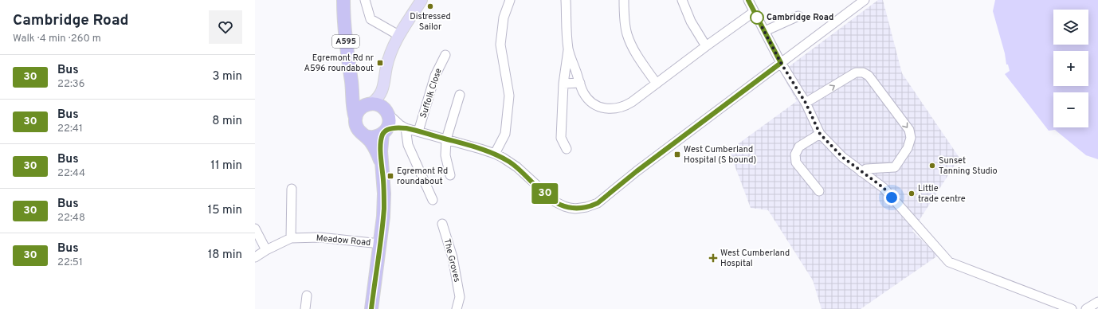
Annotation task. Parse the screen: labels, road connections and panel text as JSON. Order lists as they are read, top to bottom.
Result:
{
  "streets": {
    "highway": ["A595"],
    "street": ["Suffolk Close", "Meadow Road", "The Groves"]
  },
  "crossings": [
    ["A595", "Meadow Road"]
  ],
  "places": {
    "other": [
      "Distressed Sailor",
      "Cambridge Road",
      "Sunset Tanning Studio",
      "Little trade centre"
    ],
    "transit": ["Egremont Rd nr A596 roundabout", "West Cumberland Hospital (S bound)", "Egremont Rd roundabout"],
    "health": ["West Cumberland Hospital"]
  },
  "lines": ["bus line 30"],
  "page": {
    "heading": ["Cambridge Road", "Walk · 4 min · 260 m"],
    "on_map": "30",
    "map_buttons": ["+", "−"],
    "list": [
      {
        "mark": "30",
        "name": "Bus",
        "note": "22:36",
        "value": "3 min"
      },
      {
        "mark": "30",
        "name": "Bus",
        "note": "22:41",
        "value": "8 min"
      },
      {
        "mark": "30",
        "name": "Bus",
        "note": "22:44",
        "value": "11 min"
      },
      {
        "mark": "30",
        "name": "Bus",
        "note": "22:48",
        "value": "15 min"
      },
      {
        "mark": "30",
        "name": "Bus",
        "note": "22:51",
        "value": "18 min"
      }
    ]
  }
}
